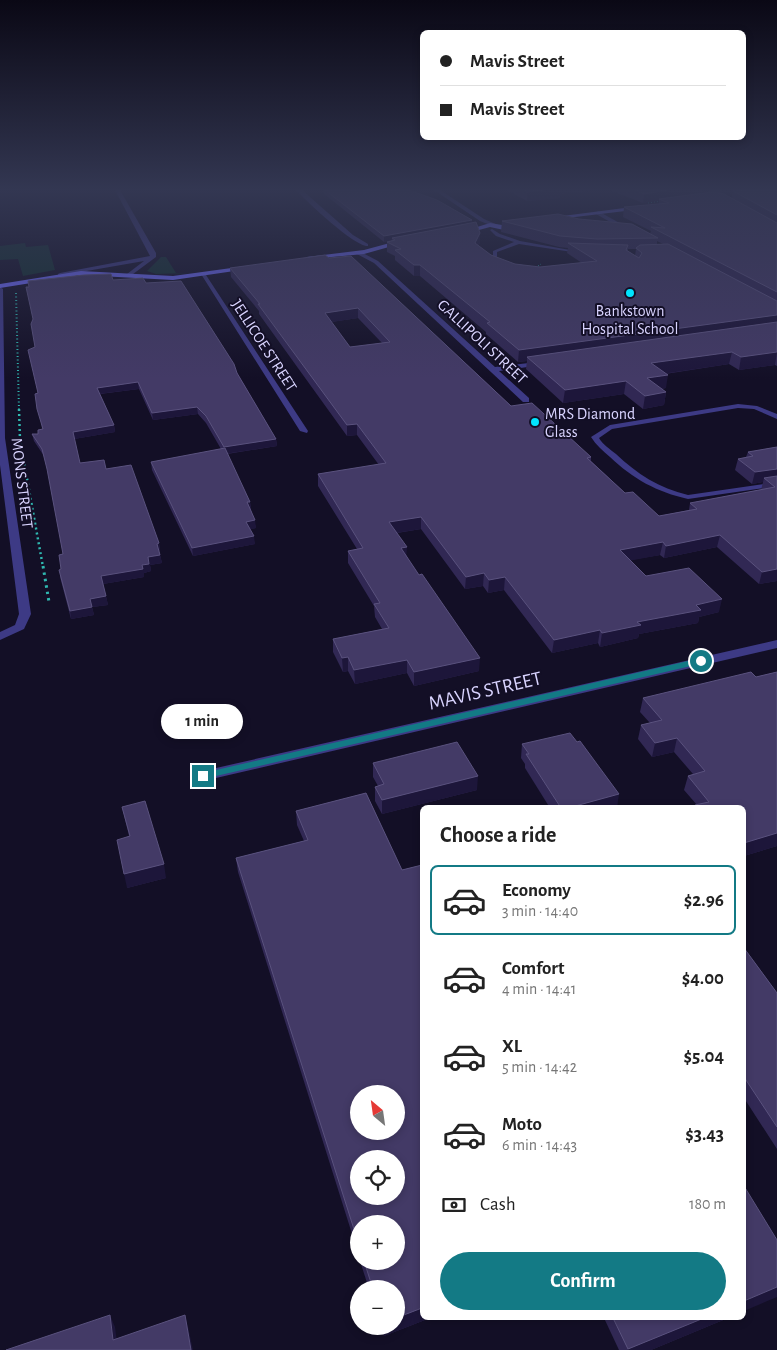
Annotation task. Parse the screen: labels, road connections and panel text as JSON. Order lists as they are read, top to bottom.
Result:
{
  "streets": {
    "street": [
      "GALLIPOLI STREET",
      "JELLICOE STREET",
      "MONS STREET",
      "MAVIS STREET"
    ]
  },
  "places": ["Bankstown Hospital School", "MRS Diamond Glass"],
  "north": "top left",
  "page": {
    "banner": ["Mavis Street", "Mavis Street"],
    "bubble": "1 min",
    "heading": "Choose a ride",
    "list": [
      {
        "name": "Economy",
        "note": "3 min · 14:40",
        "value": "$2.96"
      },
      {
        "name": "Comfort",
        "note": "4 min · 14:41",
        "value": "$4.00"
      },
      {
        "name": "XL",
        "note": "5 min · 14:42",
        "value": "$5.04"
      },
      {
        "name": "Moto",
        "note": "6 min · 14:43",
        "value": "$3.43"
      }
    ],
    "map_buttons": ["+", "−"],
    "pay": ["Cash", "180 m"],
    "buttons": "Confirm"
  }
}
